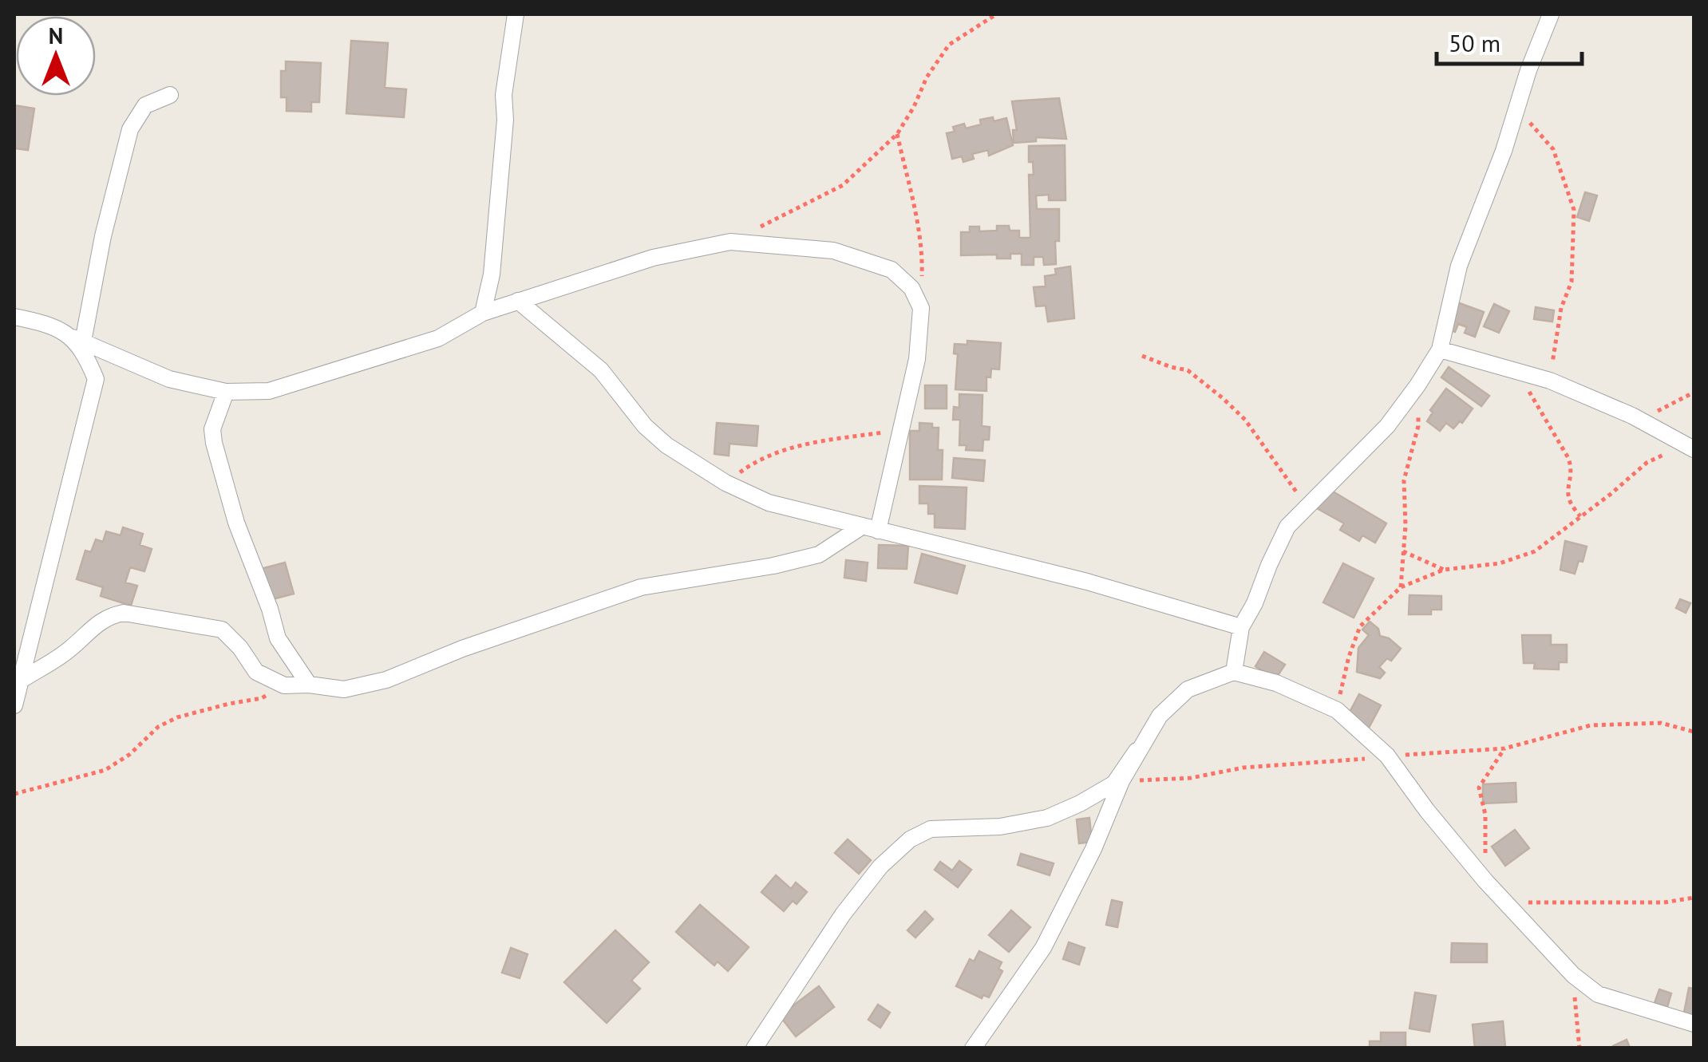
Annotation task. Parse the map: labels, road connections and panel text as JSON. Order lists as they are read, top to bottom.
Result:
{
  "scale_bar": "50 m",
  "north": "top"
}
